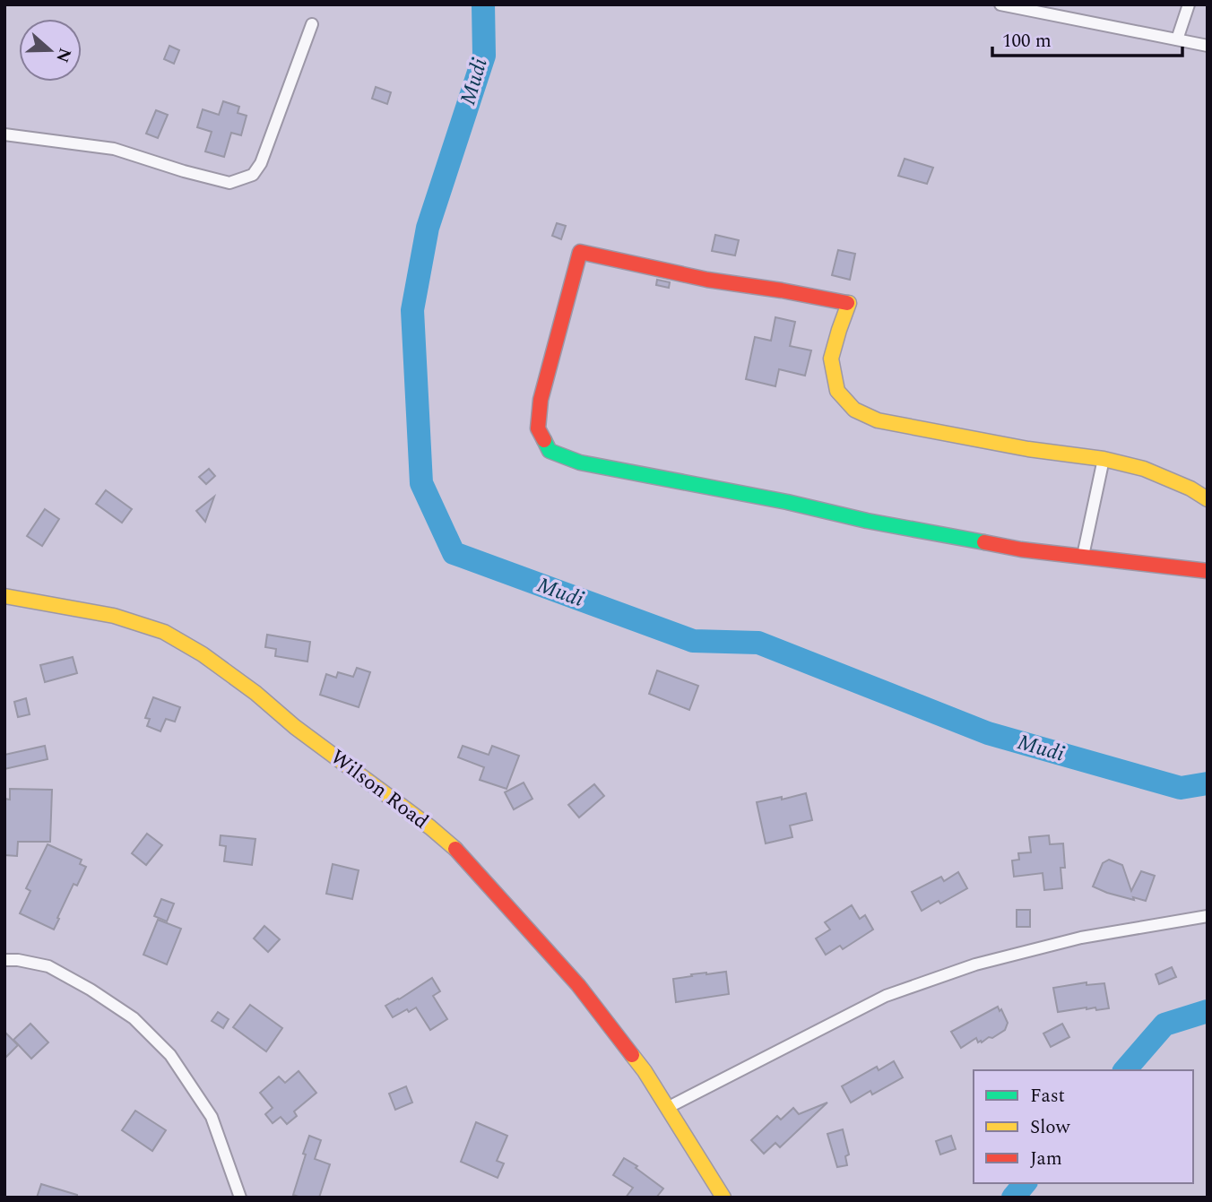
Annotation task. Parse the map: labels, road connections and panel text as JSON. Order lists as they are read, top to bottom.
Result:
{
  "streets": {
    "street": ["Wilson Road"]
  },
  "water": ["Mudi"],
  "legend": ["Fast", "Slow", "Jam"],
  "scale_bar": "100 m",
  "north": "right"
}
